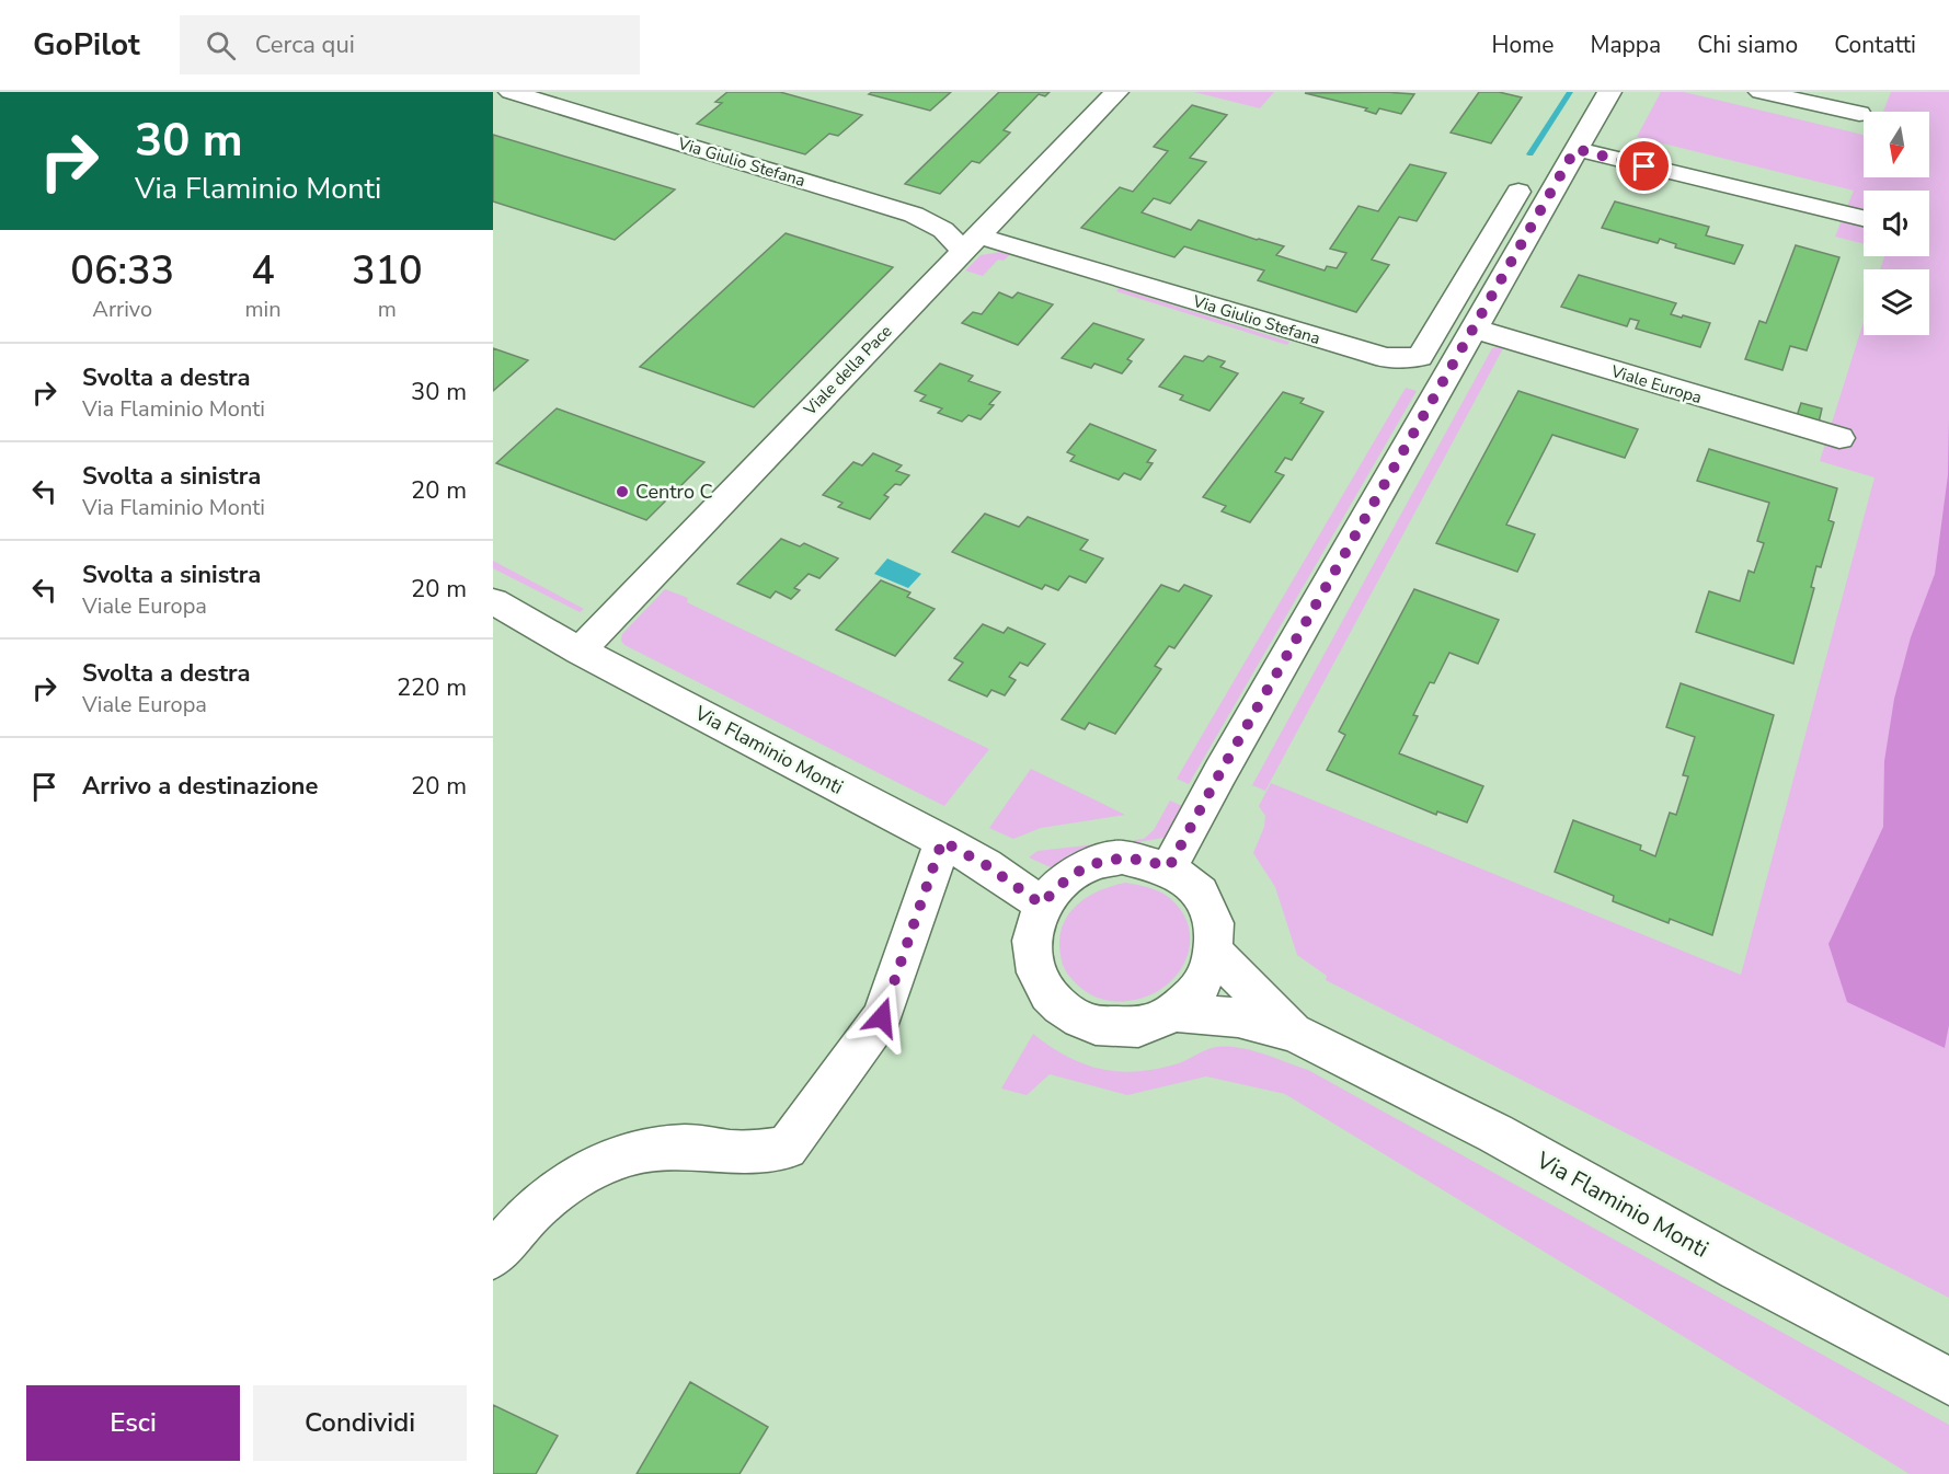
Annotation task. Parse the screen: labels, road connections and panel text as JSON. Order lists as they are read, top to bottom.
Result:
{
  "streets": {
    "street": [
      "Via Giulio Stefana",
      "Viale della Pace",
      "Viale Europa",
      "Via Flaminio Monti"
    ]
  },
  "crossings": [
    ["Via Giulio Stefana", "Viale della Pace"],
    ["Viale della Pace", "Via Flaminio Monti"]
  ],
  "places": ["Centro C"],
  "north": "bottom",
  "page": {
    "header": "GoPilot",
    "search": "Cerca qui",
    "nav": [
      "Home",
      "Mappa",
      "Chi siamo",
      "Contatti"
    ],
    "turn": ["30 m", "Via Flaminio Monti"],
    "eta": [
      "06:33",
      "Arrivo",
      "4",
      "min",
      "310",
      "m"
    ],
    "list": [
      {
        "name": "Svolta a destra",
        "note": "Via Flaminio Monti",
        "value": "30 m"
      },
      {
        "name": "Svolta a sinistra",
        "note": "Via Flaminio Monti",
        "value": "20 m"
      },
      {
        "name": "Svolta a sinistra",
        "note": "Viale Europa",
        "value": "20 m"
      },
      {
        "name": "Svolta a destra",
        "note": "Viale Europa",
        "value": "220 m"
      },
      {
        "name": "Arrivo a destinazione",
        "value": "20 m"
      }
    ],
    "buttons": ["Esci", "Condividi"]
  }
}
